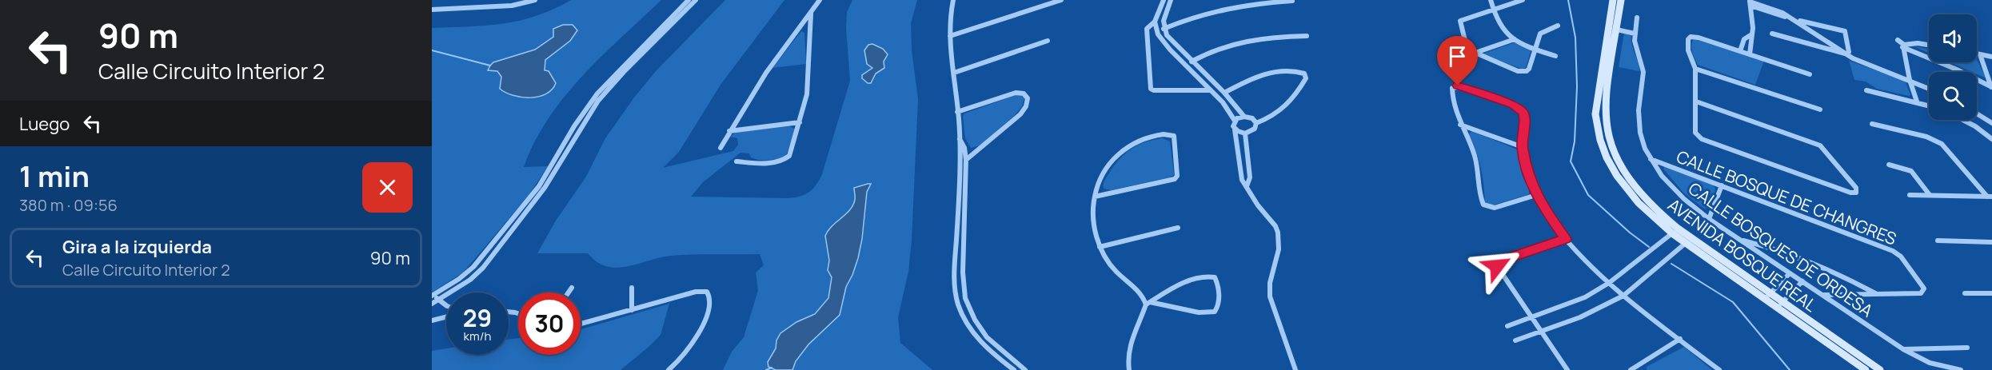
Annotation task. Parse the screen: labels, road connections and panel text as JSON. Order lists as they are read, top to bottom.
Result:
{
  "streets": {
    "main road": ["AVENIDA BOSQUE REAL"],
    "street": ["CALLE BOSQUE DE CHANGRES", "CALLE BOSQUES DE ORDESA"]
  },
  "crossings": [
    ["CALLE BOSQUE DE CHANGRES", "CALLE BOSQUES DE ORDESA"]
  ],
  "page": {
    "turn": ["90 m", "Calle Circuito Interior 2"],
    "then": "Luego",
    "heading": ["1 min", "380 m · 09:56"],
    "list": [
      {
        "name": "Gira a la izquierda",
        "note": "Calle Circuito Interior 2",
        "value": "90 m"
      }
    ],
    "speed": "29 km/h",
    "limit": "30"
  }
}
